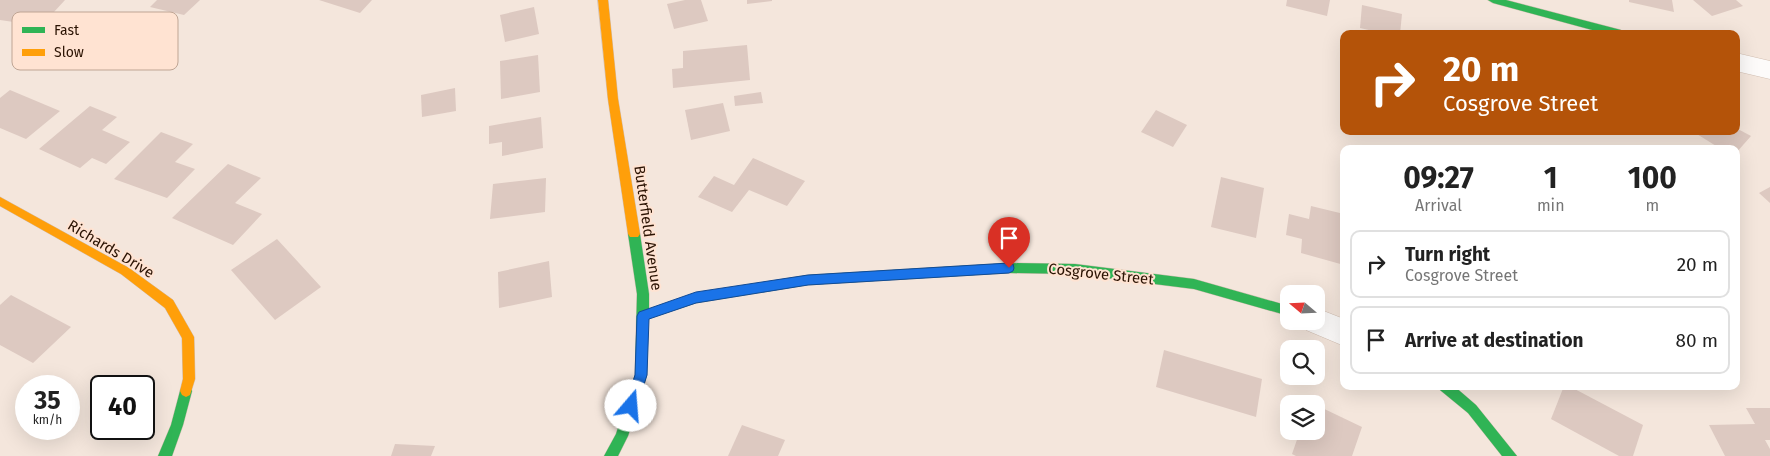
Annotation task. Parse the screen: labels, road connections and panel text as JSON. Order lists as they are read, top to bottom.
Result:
{
  "streets": {
    "street": ["Butterfield Avenue", "Richards Drive", "Cosgrove Street"]
  },
  "crossings": [
    ["Butterfield Avenue", "Cosgrove Street"]
  ],
  "legend": ["Fast", "Slow"],
  "north": "left",
  "page": {
    "turn": ["20 m", "Cosgrove Street"],
    "eta": [
      "09:27",
      "Arrival",
      "1",
      "min",
      "100",
      "m"
    ],
    "list": [
      {
        "name": "Turn right",
        "note": "Cosgrove Street",
        "value": "20 m"
      },
      {
        "name": "Arrive at destination",
        "value": "80 m"
      }
    ],
    "speed": "35 km/h",
    "limit": "40"
  }
}
